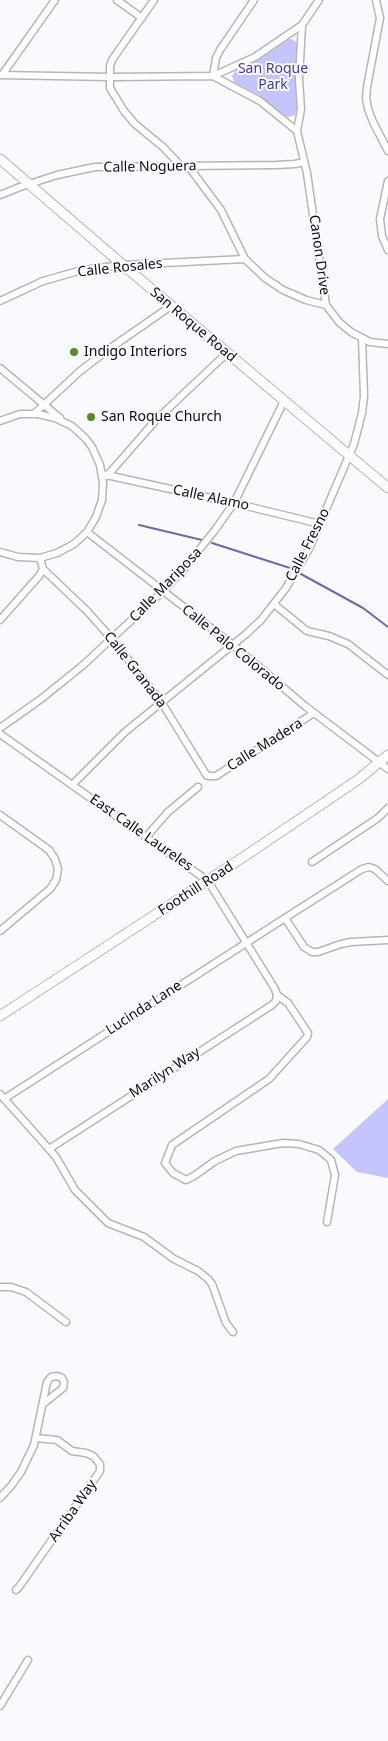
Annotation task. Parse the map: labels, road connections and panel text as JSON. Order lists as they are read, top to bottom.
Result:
{
  "streets": {
    "street": [
      "Calle Noguera",
      "Canon Drive",
      "Calle Rosales",
      "San Roque Road",
      "Calle Alamo",
      "Calle Fresno",
      "Calle Mariposa",
      "Calle Palo Colorado",
      "Calle Granada",
      "Calle Madera",
      "East Calle Laureles",
      "Foothill Road",
      "Lucinda Lane",
      "Marilyn Way",
      "Arriba Way"
    ]
  },
  "crossings": [
    ["Calle Noguera", "Canon Drive"],
    ["Calle Noguera", "San Roque Road"],
    ["Canon Drive", "Calle Fresno"],
    ["Calle Rosales", "San Roque Road"],
    ["San Roque Road", "Calle Fresno"],
    ["San Roque Road", "Calle Mariposa"],
    ["Calle Alamo", "Calle Fresno"],
    ["Calle Alamo", "Calle Mariposa"],
    ["Calle Fresno", "Calle Palo Colorado"],
    ["Calle Fresno", "Calle Granada"],
    ["Calle Fresno", "East Calle Laureles"],
    ["Calle Mariposa", "Calle Palo Colorado"],
    ["Calle Mariposa", "Calle Granada"],
    ["Calle Palo Colorado", "Calle Madera"],
    ["Calle Palo Colorado", "Foothill Road"],
    ["Calle Granada", "Calle Madera"],
    ["East Calle Laureles", "Foothill Road"],
    ["East Calle Laureles", "Lucinda Lane"],
    ["East Calle Laureles", "Marilyn Way"]
  ],
  "parks": ["San Roque Park"],
  "places": ["Indigo Interiors", "San Roque Church"]
}
